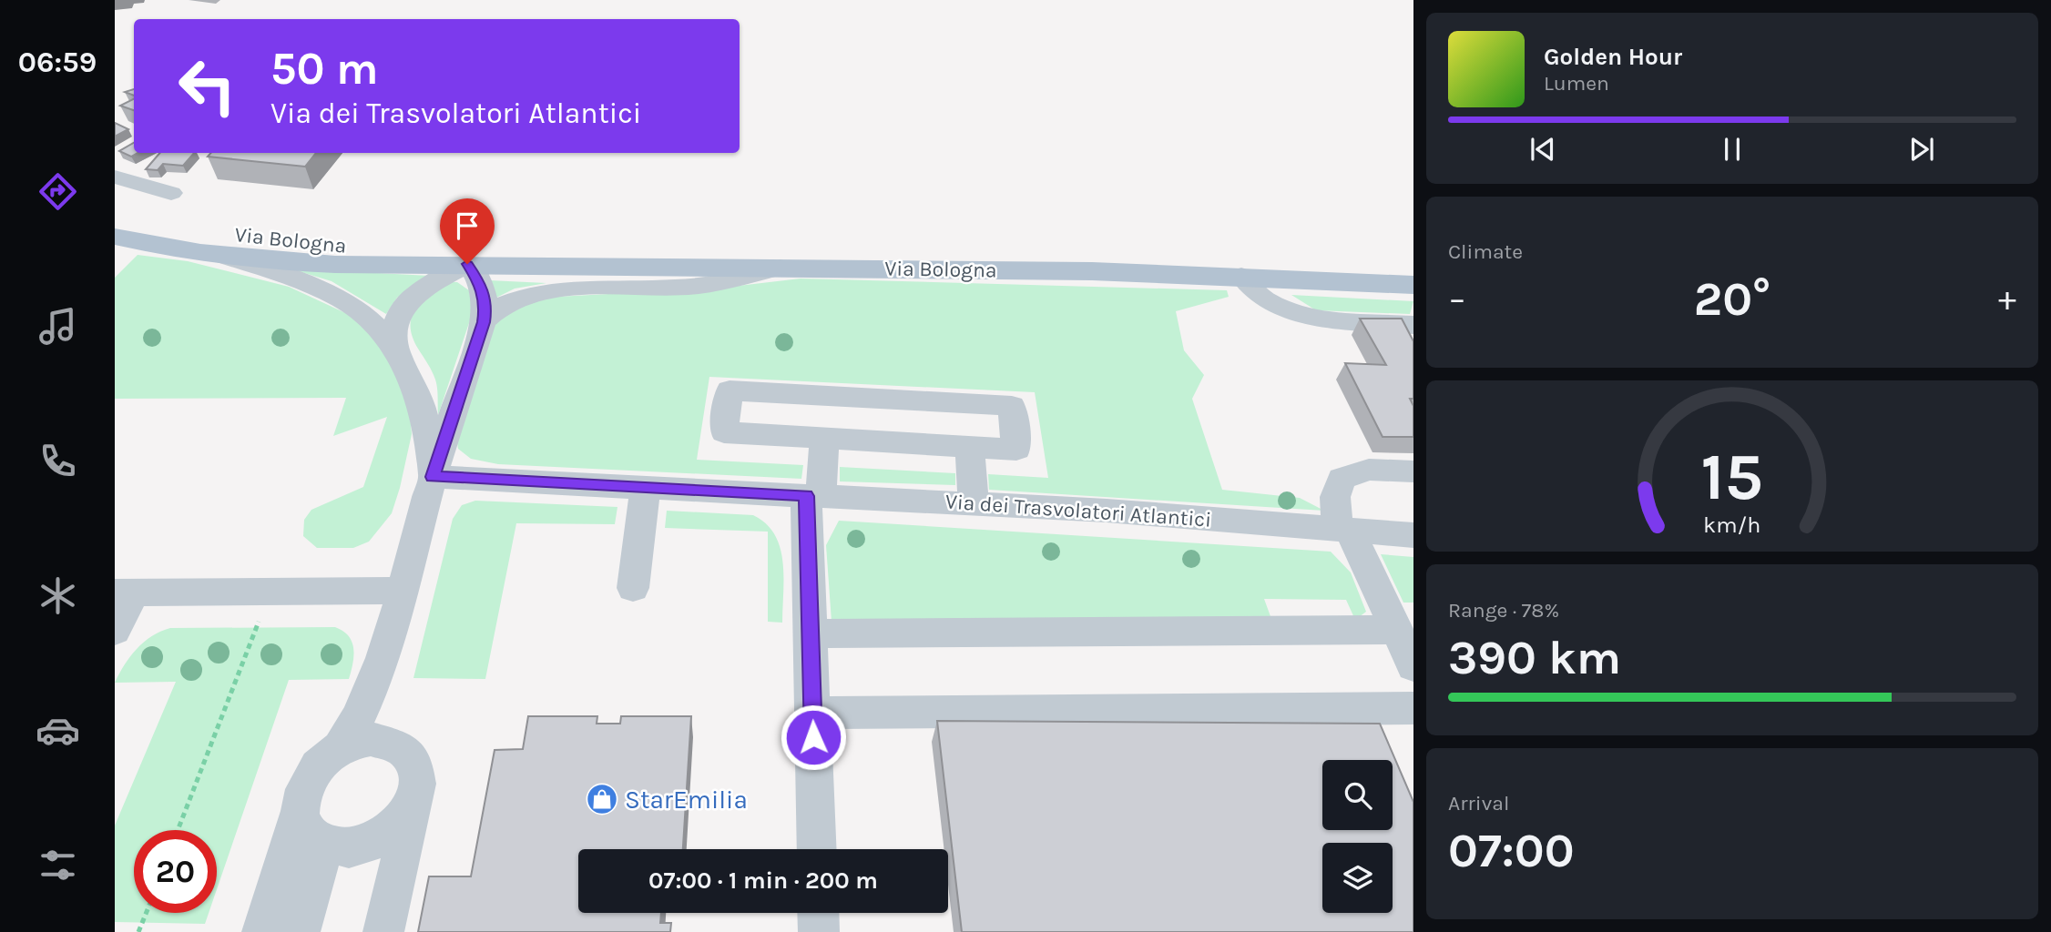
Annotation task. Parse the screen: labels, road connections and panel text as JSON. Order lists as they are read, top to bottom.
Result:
{
  "streets": {
    "main road": ["Via Bologna"],
    "street": ["Via dei Trasvolatori Atlantici"]
  },
  "places": {
    "shop": ["StarEmilia"]
  },
  "page": {
    "tabs": "06:59",
    "turn": ["50 m", "Via dei Trasvolatori Atlantici"],
    "song": ["Golden Hour", "Lumen"],
    "tile": [
      "Climate",
      ["Range · 78%", "390 km"],
      ["Arrival", "07:00"]
    ],
    "heat": ["−", "20°", "+"],
    "limit": "20",
    "trip": "07:00 · 1 min · 200 m",
    "gauge": ["15", "km/h"]
  }
}
